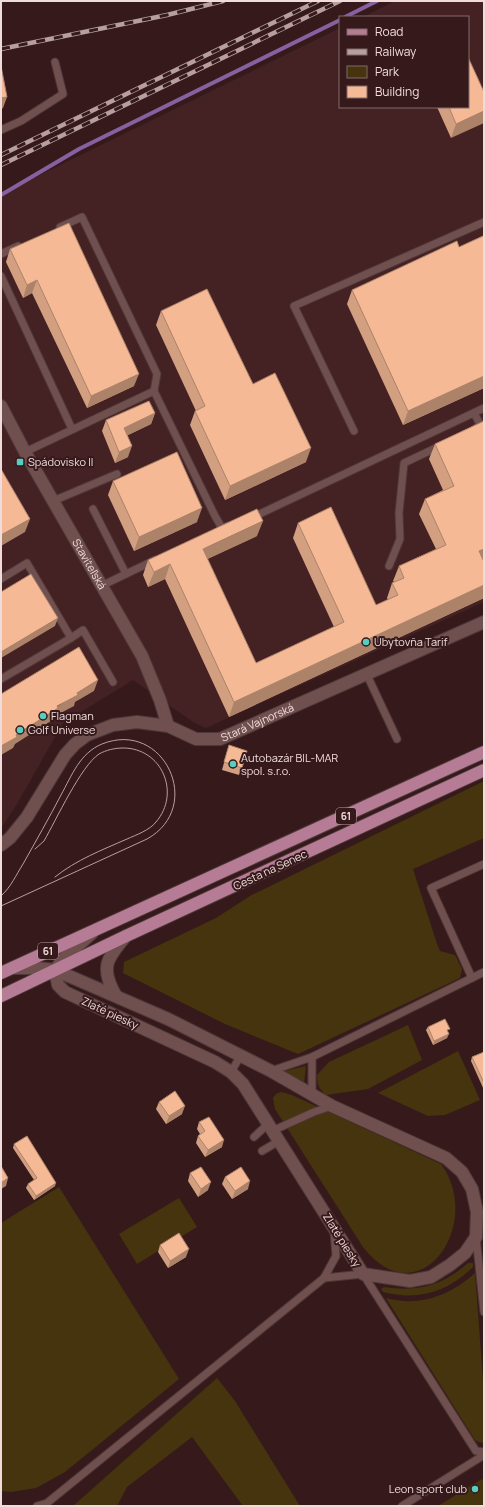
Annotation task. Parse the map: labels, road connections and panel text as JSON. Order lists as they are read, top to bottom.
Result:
{
  "streets": {
    "main road": ["61", "Cesta na Senec"],
    "street": ["Staviteľská", "Stará Vajnorská", "Zlaté piesky"]
  },
  "crossings": [
    ["Staviteľská", "Stará Vajnorská"],
    ["Cesta na Senec", "Zlaté piesky"]
  ],
  "places": {
    "transit": ["Spádovisko II"],
    "other": [
      "Ubytovňa Tarif",
      "Flagman",
      "Golf Universe",
      "Autobazár BIL-MAR spol. s.r.o.",
      "Leon sport club"
    ]
  },
  "legend": [
    "Road",
    "Railway",
    "Park",
    "Building"
  ]
}
